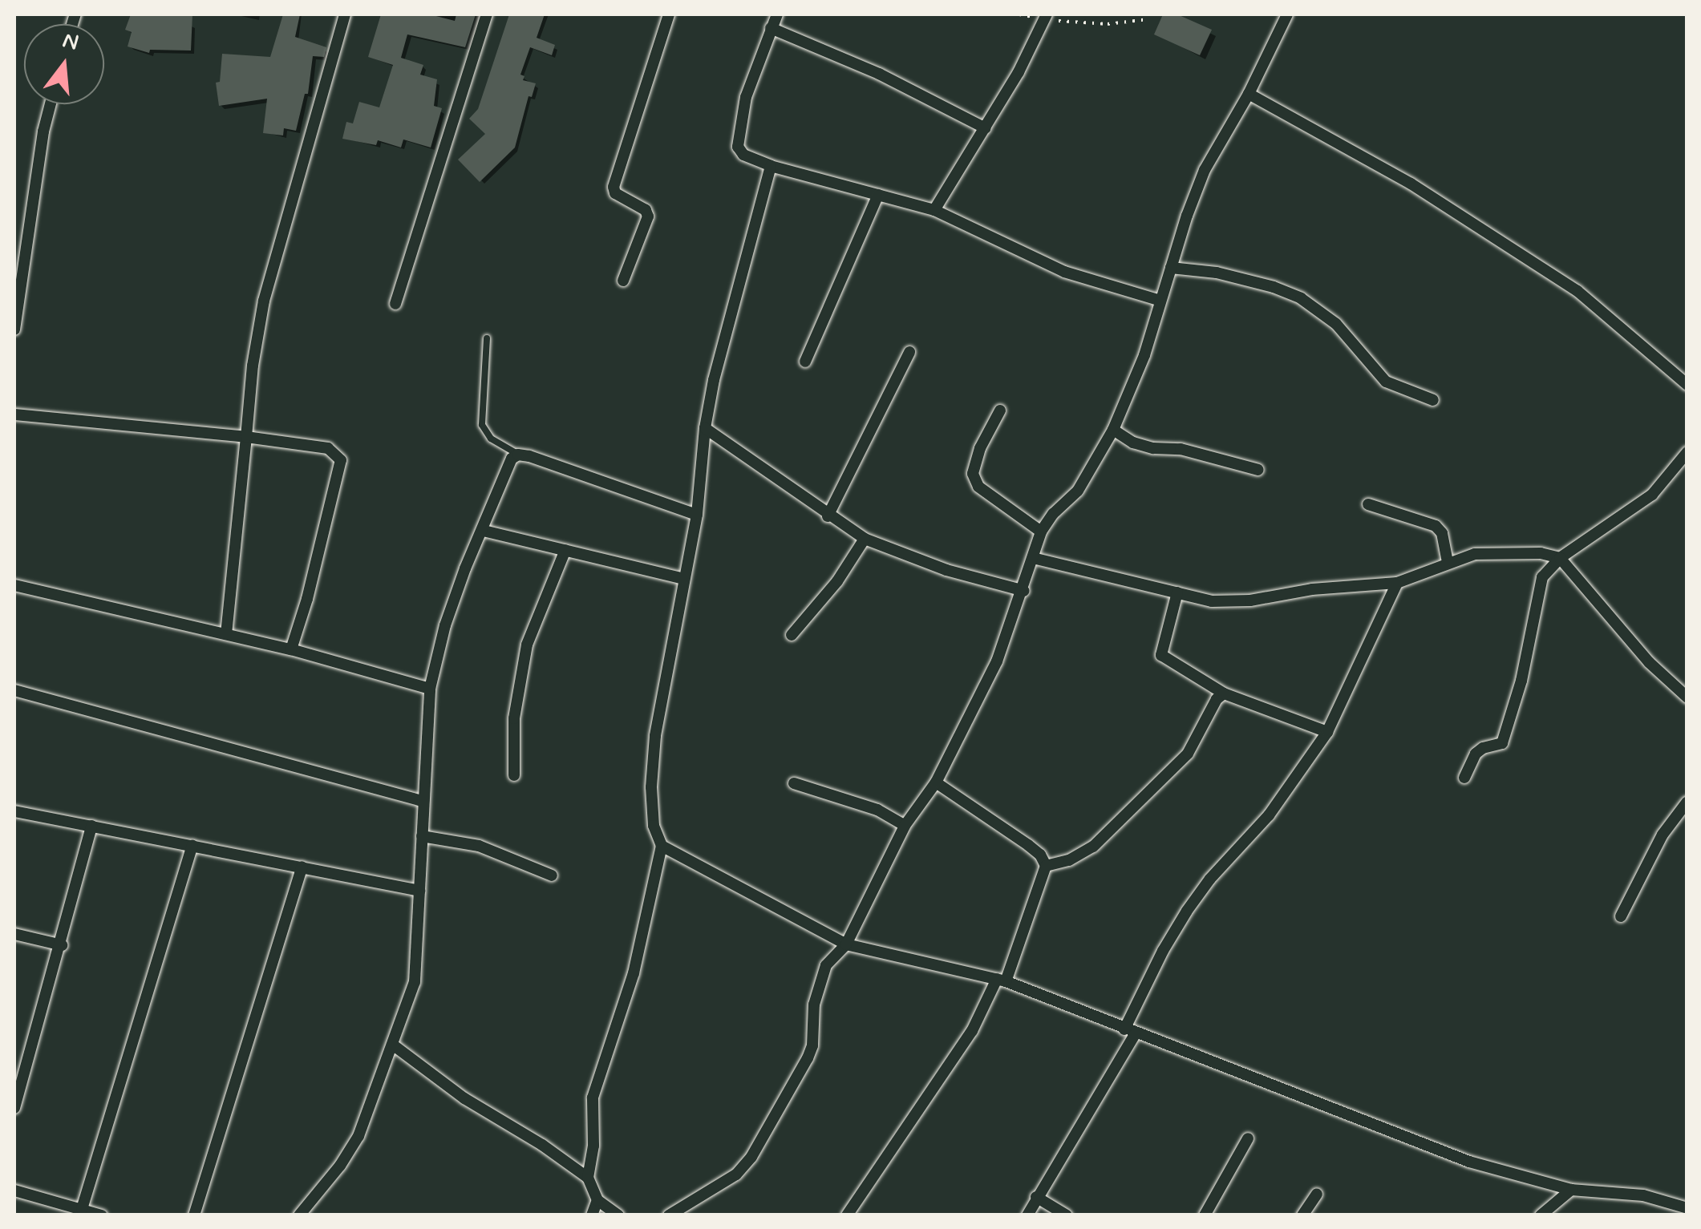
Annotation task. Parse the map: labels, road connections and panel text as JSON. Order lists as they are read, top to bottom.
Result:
{
  "north": "top"
}
